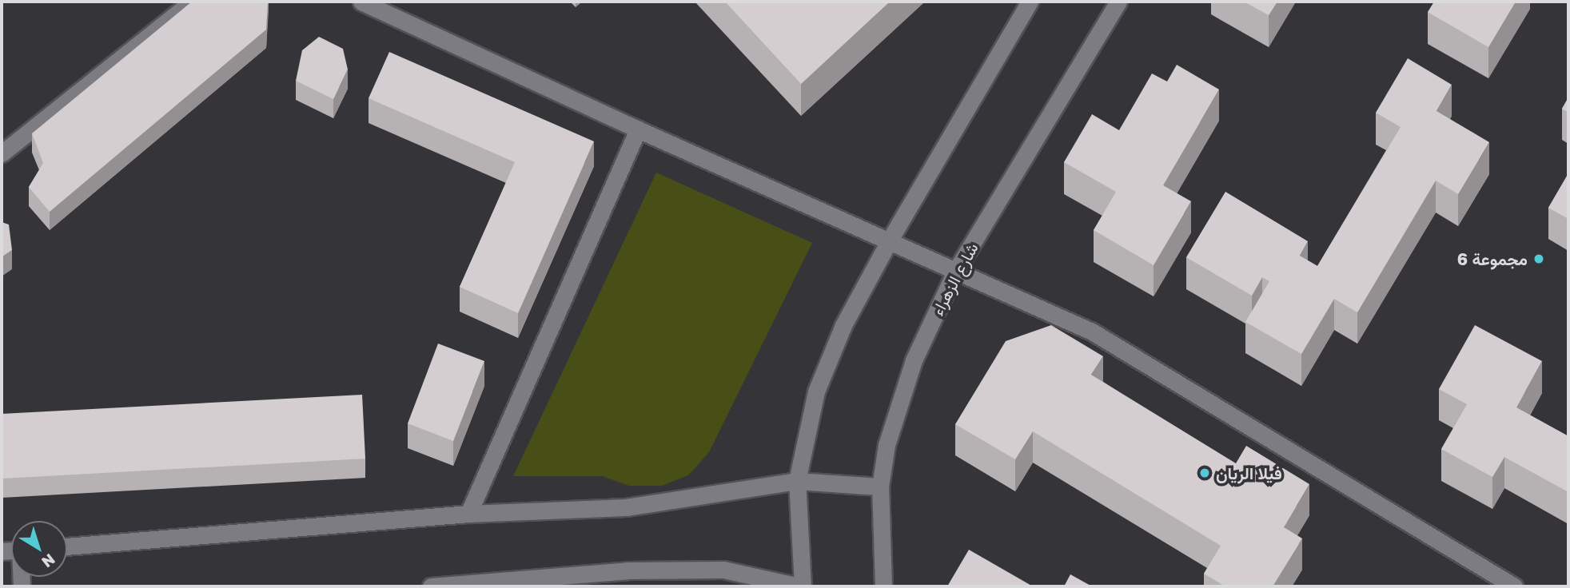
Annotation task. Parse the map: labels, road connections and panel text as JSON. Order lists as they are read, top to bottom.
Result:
{
  "streets": {
    "street": ["شارع الزهراء"]
  },
  "places": ["مجموعة 6", "فيلا الريان"],
  "north": "bottom right"
}
